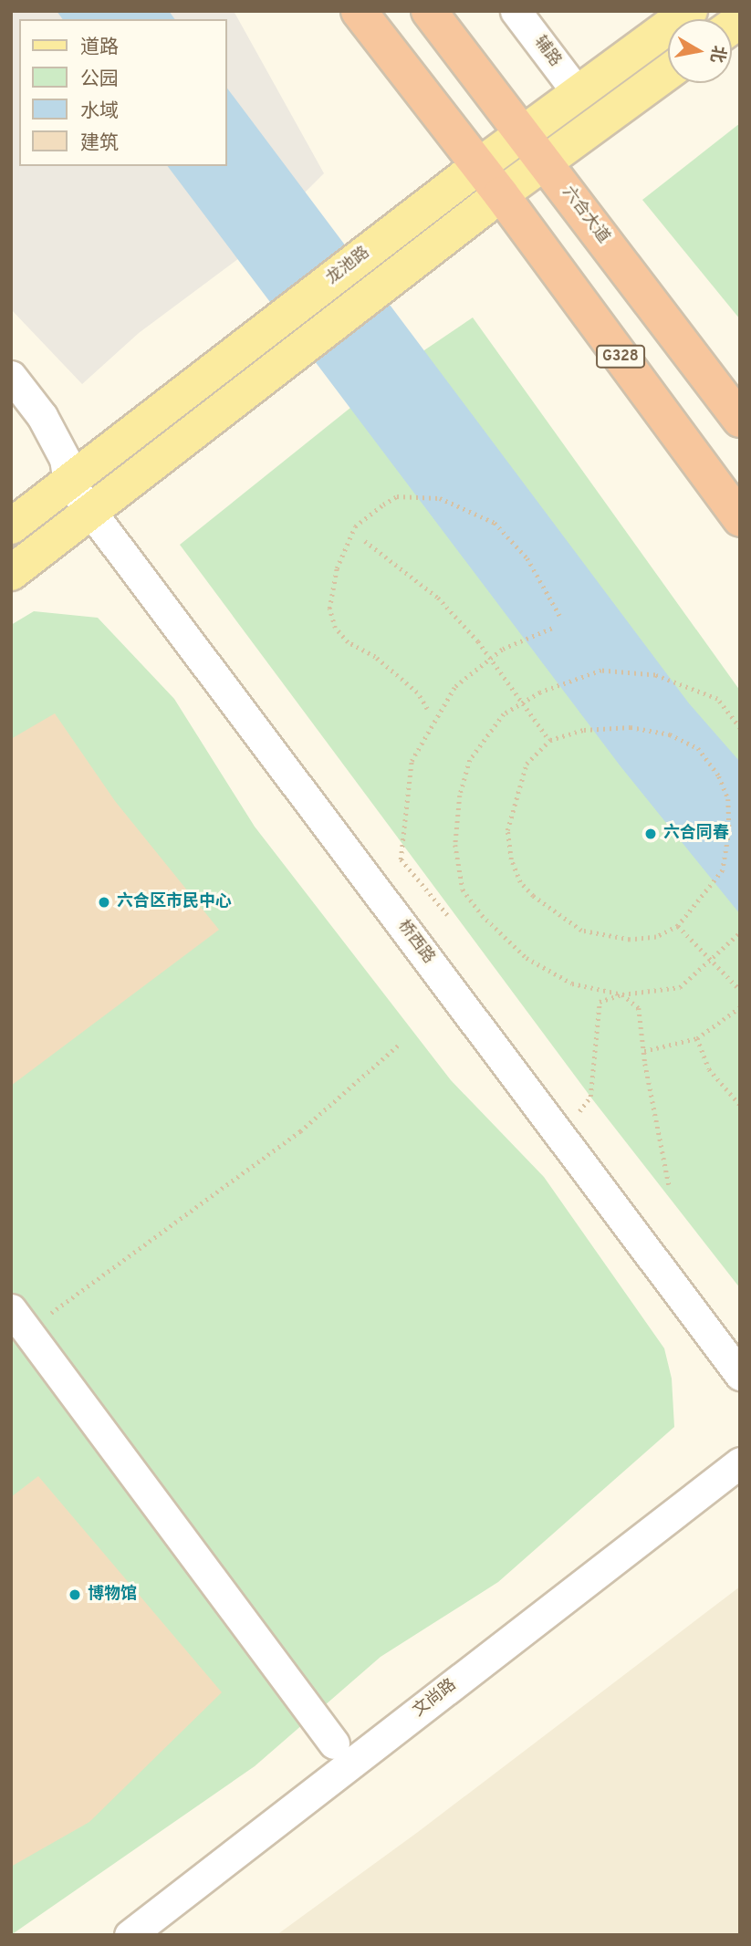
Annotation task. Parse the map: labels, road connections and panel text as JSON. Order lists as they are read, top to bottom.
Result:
{
  "streets": {
    "highway": ["六合大道", "G328"],
    "main road": ["龙池路"],
    "street": ["辅路", "桥西路", "文尚路"]
  },
  "crossings": [
    ["辅路", "龙池路"],
    ["六合大道", "龙池路"],
    ["龙池路", "G328"],
    ["龙池路", "桥西路"]
  ],
  "places": ["六合同春", "六合区市民中心", "博物馆"],
  "legend": [
    "道路",
    "公园",
    "水域",
    "建筑"
  ],
  "north": "right"
}
